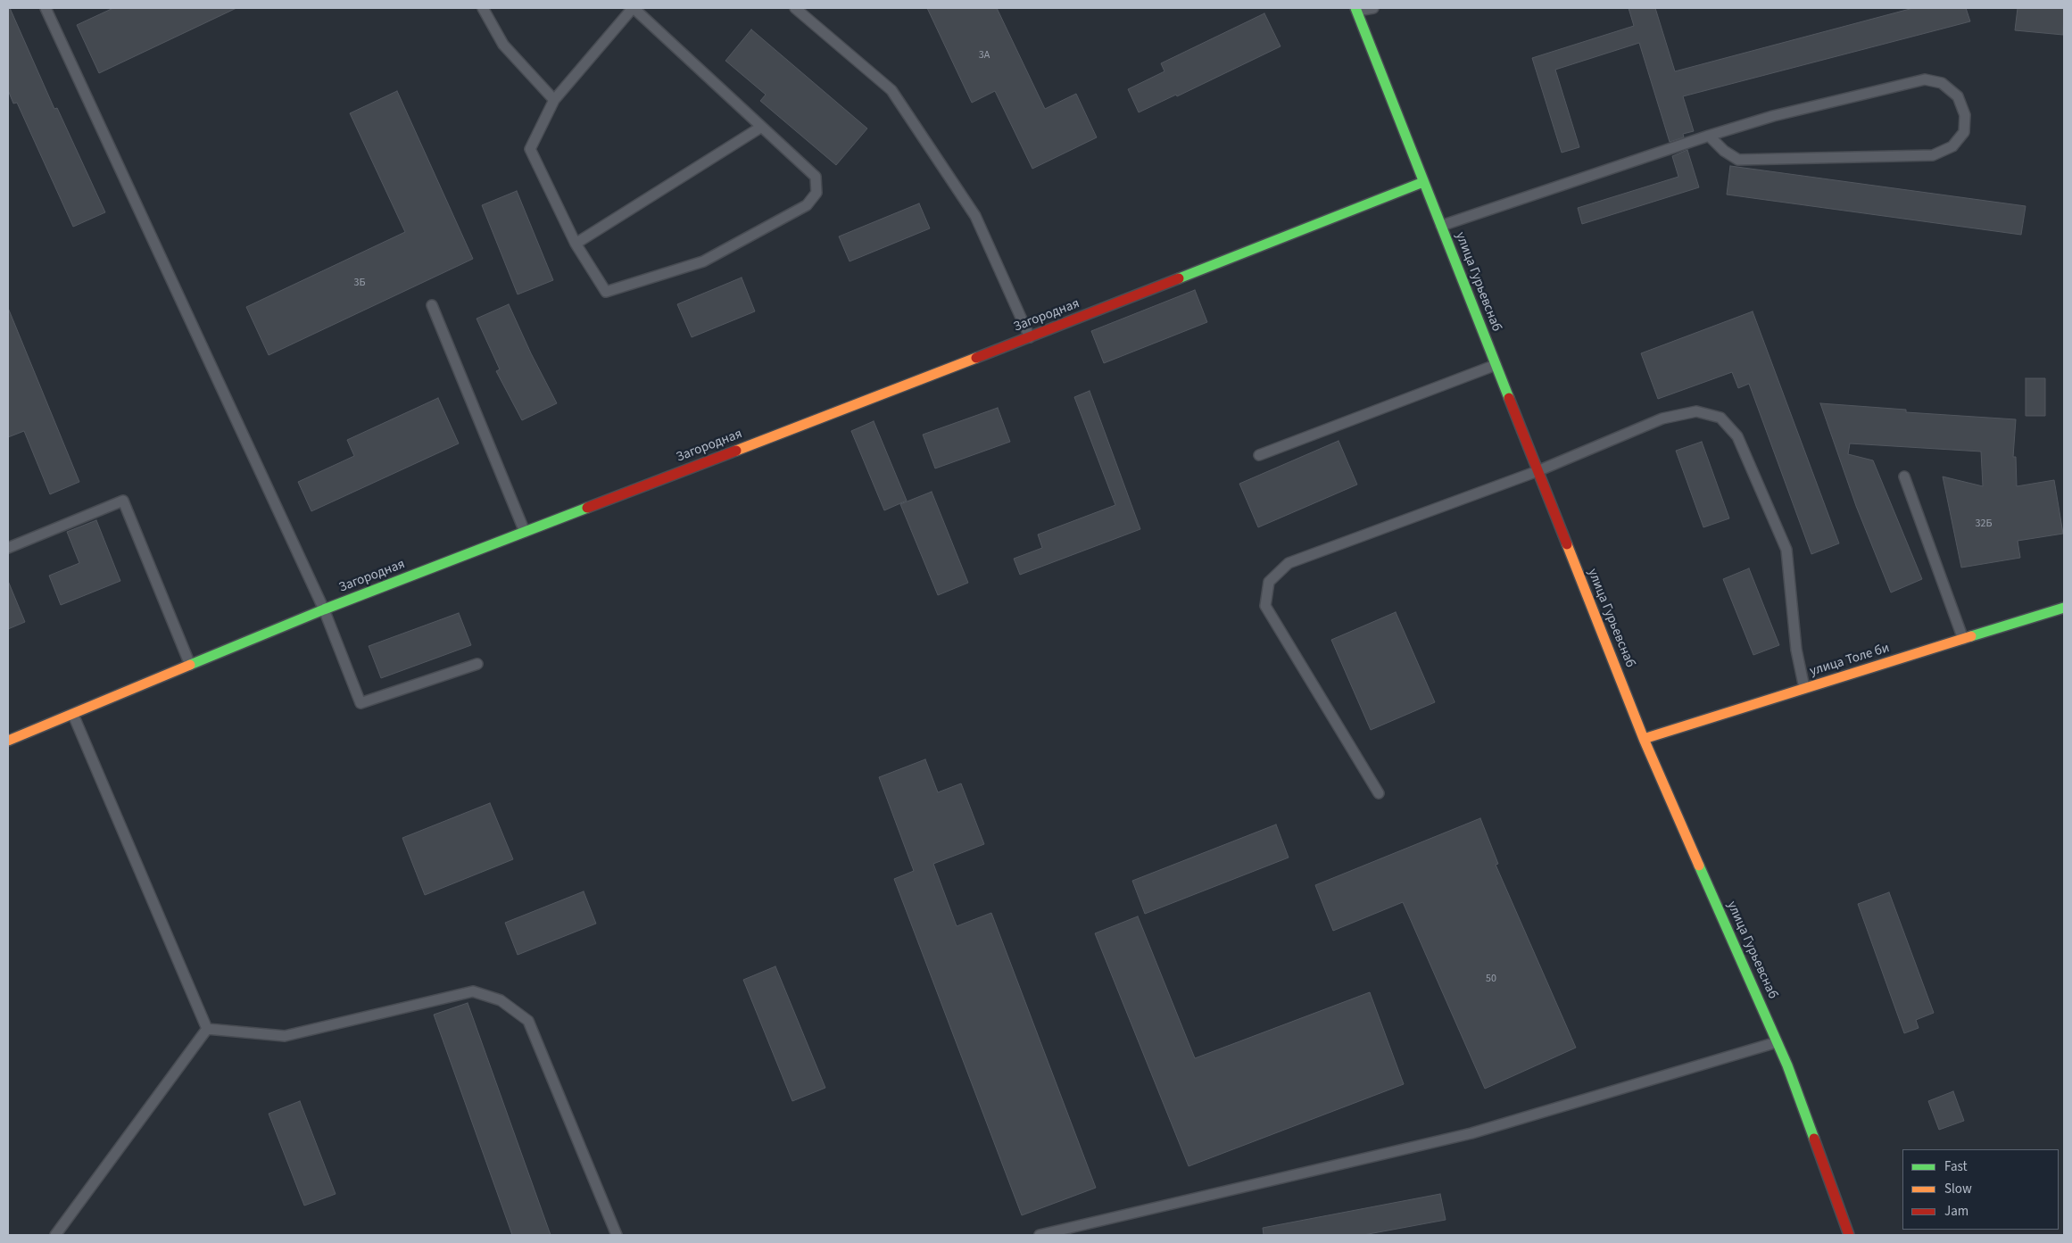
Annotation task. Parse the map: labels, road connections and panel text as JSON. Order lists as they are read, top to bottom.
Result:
{
  "streets": {
    "street": ["улица Гурьевснаб", "Загородная", "улица Толе би"]
  },
  "crossings": [
    ["улица Гурьевснаб", "Загородная"],
    ["улица Гурьевснаб", "улица Толе би"]
  ],
  "house_numbers": [
    "3А",
    "3Б",
    "32Б",
    "50"
  ],
  "legend": ["Fast", "Slow", "Jam"]
}
